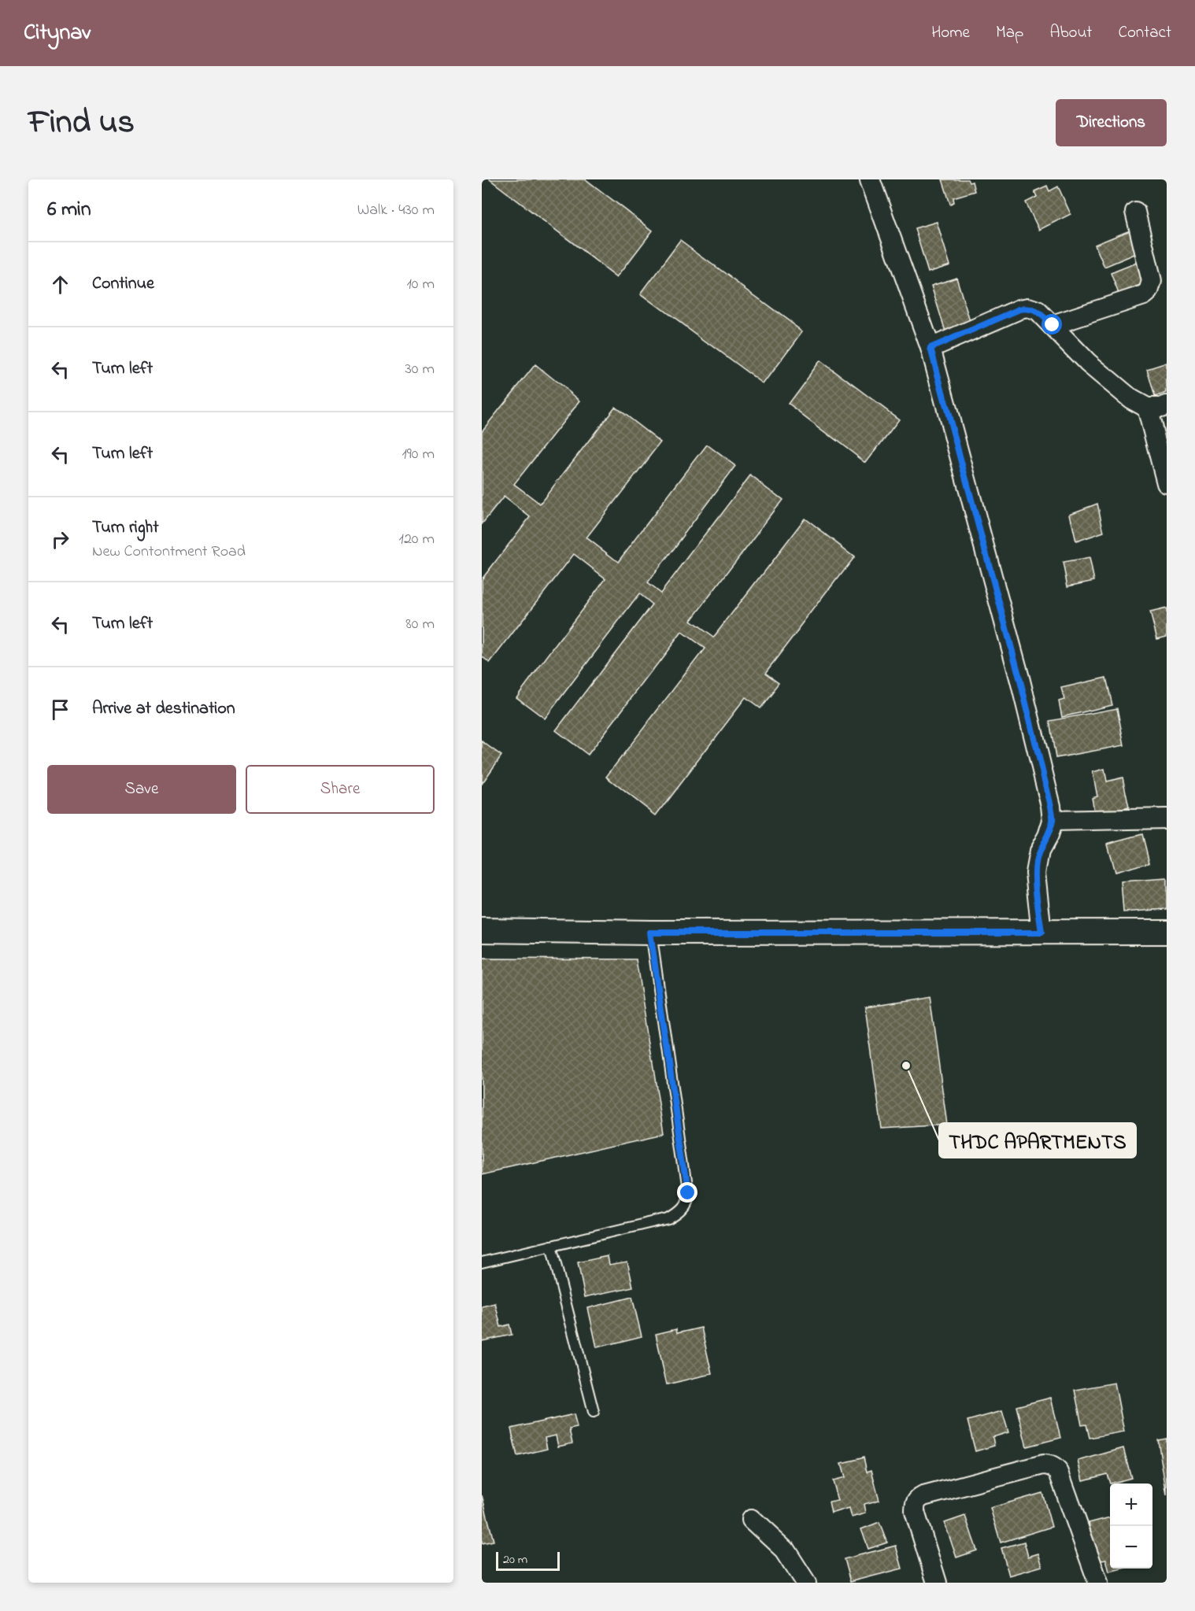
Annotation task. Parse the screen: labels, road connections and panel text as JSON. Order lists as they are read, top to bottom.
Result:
{
  "places": ["THDC APARTMENTS"],
  "scale_bar": "20 m",
  "page": {
    "header": "Citynav",
    "nav": [
      "Home",
      "Map",
      "About",
      "Contact"
    ],
    "title": "Find us",
    "buttons": [
      "Directions",
      ["Save", "Share"]
    ],
    "heading": ["6 min", "Walk · 430 m"],
    "list": [
      ["Continue", "10 m"],
      ["Turn left", "30 m"],
      ["Turn left", "190 m"],
      ["Turn right", "New Contontment Road", "120 m"],
      ["Turn left", "80 m"],
      "Arrive at destination"
    ],
    "map_buttons": ["+", "−"],
    "scale": "20 m"
  }
}
